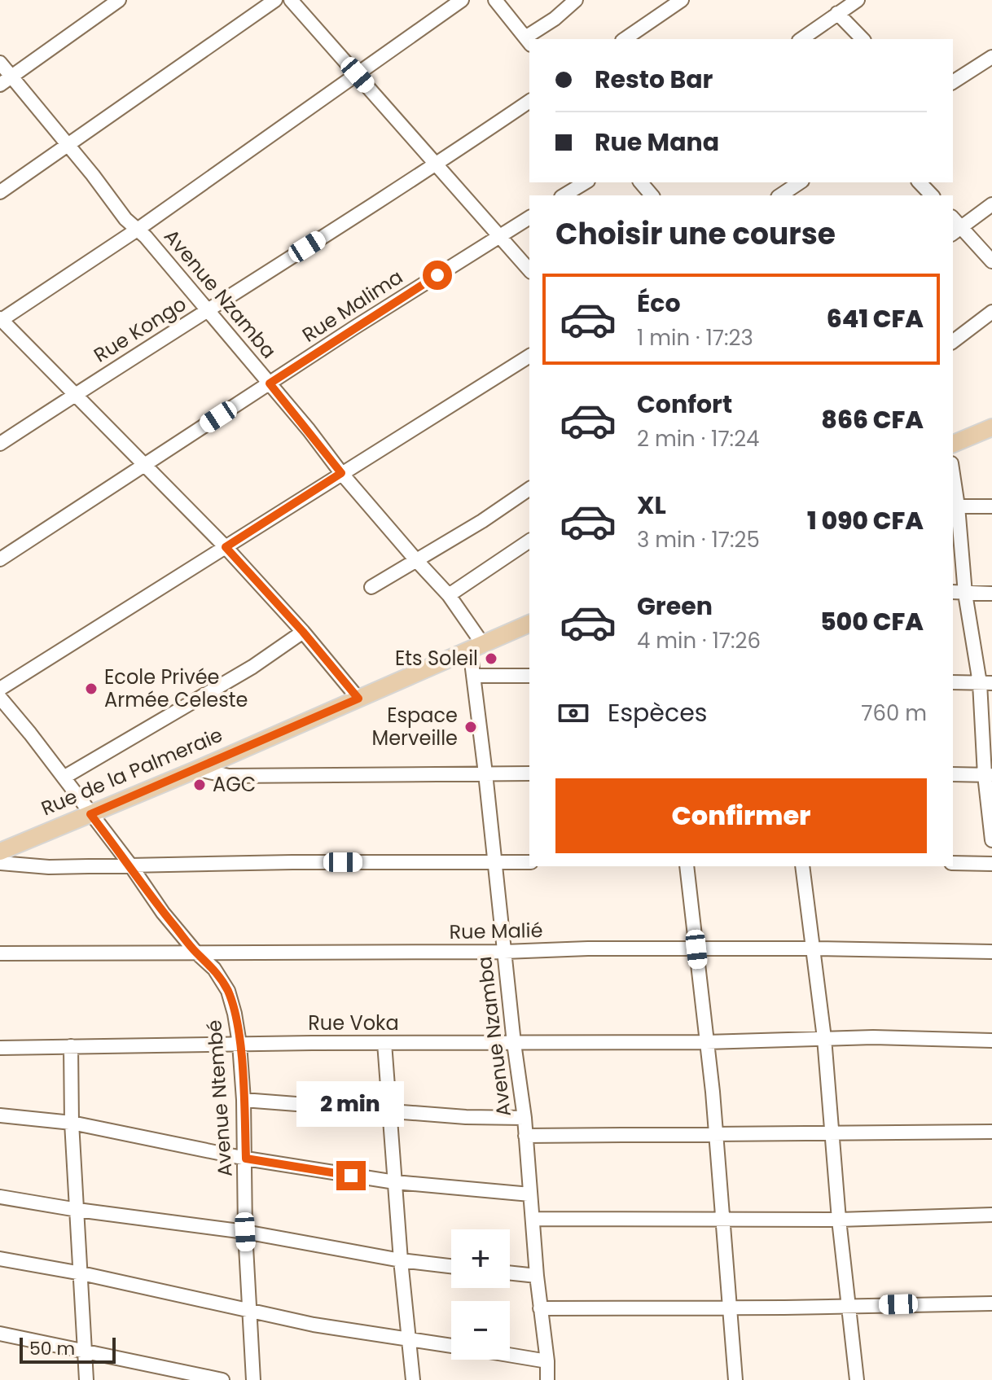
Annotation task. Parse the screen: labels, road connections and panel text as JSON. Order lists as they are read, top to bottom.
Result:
{
  "streets": {
    "main road": ["Rue de la Palmeraie"],
    "street": [
      "Avenue Nzamba",
      "Rue Malima",
      "Rue Kongo",
      "Rue Malié",
      "Rue Voka",
      "Avenue Ntembé"
    ]
  },
  "crossings": [
    ["Avenue Nzamba", "Rue Malima"],
    ["Avenue Nzamba", "Rue Kongo"],
    ["Avenue Nzamba", "Rue de la Palmeraie"],
    ["Avenue Nzamba", "Rue Malié"],
    ["Avenue Nzamba", "Rue Voka"],
    ["Rue de la Palmeraie", "Avenue Ntembé"],
    ["Rue Malié", "Avenue Ntembé"],
    ["Rue Voka", "Avenue Ntembé"]
  ],
  "places": [
    "Ets Soleil",
    "Ecole Privée Armée Celeste",
    "Espace Merveille",
    "AGC"
  ],
  "scale_bar": "50 m",
  "page": {
    "banner": ["Resto Bar", "Rue Mana"],
    "heading": "Choisir une course",
    "list": [
      {
        "name": "Éco",
        "note": "1 min · 17:23",
        "value": "641 CFA"
      },
      {
        "name": "Confort",
        "note": "2 min · 17:24",
        "value": "866 CFA"
      },
      {
        "name": "XL",
        "note": "3 min · 17:25",
        "value": "1 090 CFA"
      },
      {
        "name": "Green",
        "note": "4 min · 17:26",
        "value": "500 CFA"
      }
    ],
    "pay": ["Espèces", "760 m"],
    "buttons": "Confirmer",
    "bubble": "2 min",
    "map_buttons": ["+", "−"],
    "scale": "50 m"
  }
}
